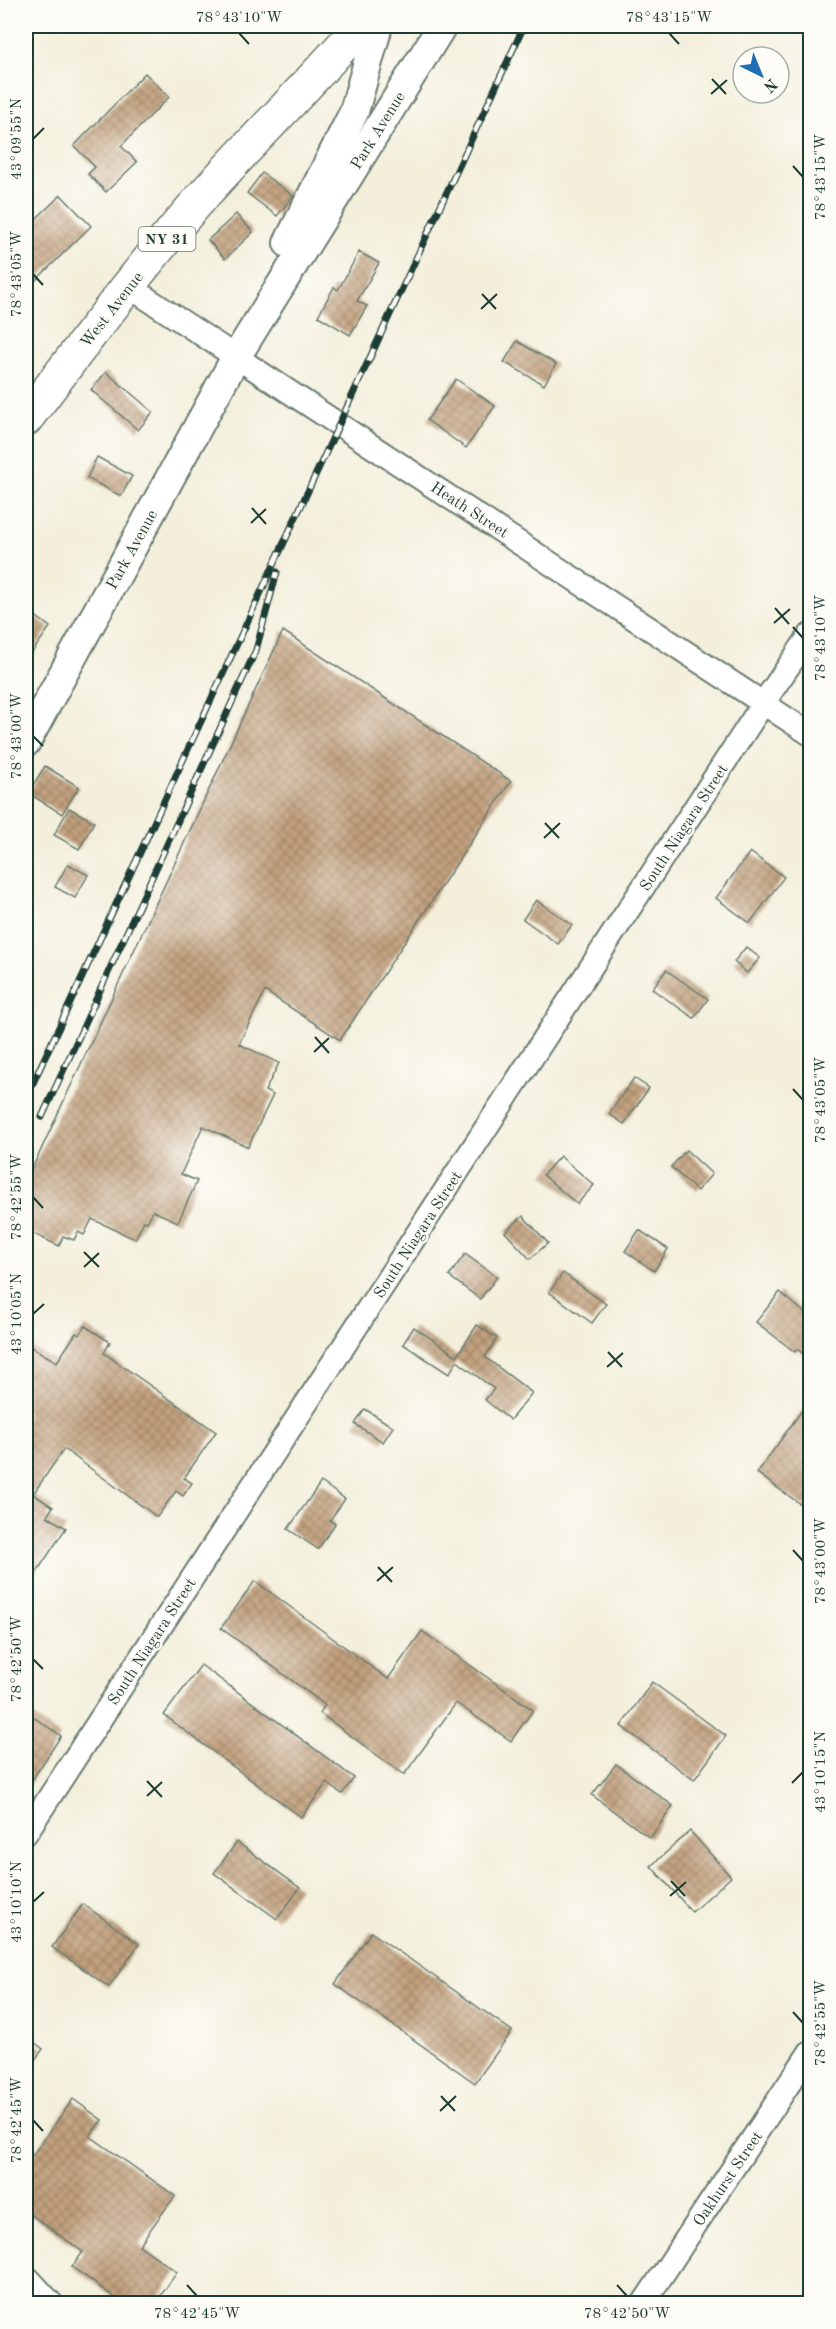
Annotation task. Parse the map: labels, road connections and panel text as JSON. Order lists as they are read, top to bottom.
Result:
{
  "streets": {
    "highway": ["NY 31", "West Avenue"],
    "main road": ["Park Avenue"],
    "street": ["Heath Street", "South Niagara Street", "Oakhurst Street"]
  },
  "crossings": [
    ["Park Avenue", "NY 31"],
    ["Park Avenue", "Heath Street"],
    ["NY 31", "West Avenue"],
    ["West Avenue", "Heath Street"],
    ["Heath Street", "South Niagara Street"]
  ],
  "north": "bottom right",
  "coordinates": [
    "78°43'10\"W",
    "78°43'15\"W",
    "43°09'55\"N",
    "78°43'05\"W",
    "78°43'00\"W",
    "78°42'55\"W",
    "43°10'05\"N",
    "78°42'50\"W",
    "43°10'15\"N",
    "43°10'10\"N",
    "78°42'45\"W"
  ]
}
